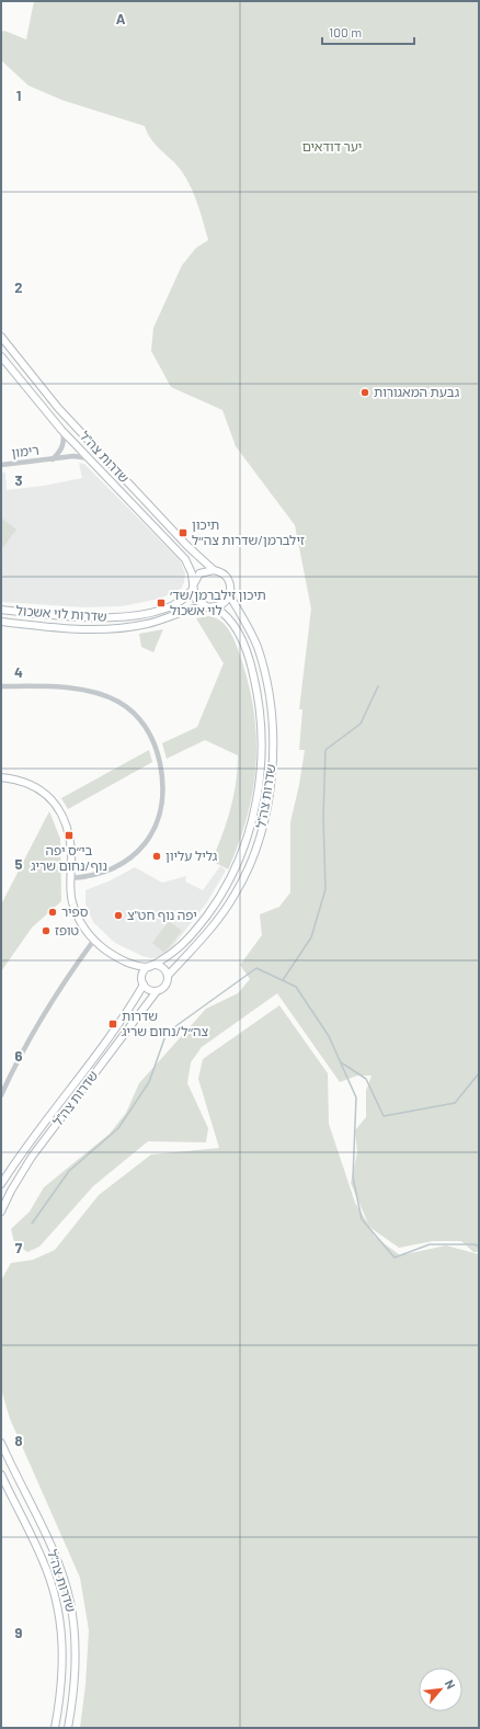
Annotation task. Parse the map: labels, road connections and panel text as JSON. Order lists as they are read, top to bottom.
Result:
{
  "streets": {
    "main road": ["שדרות צה\"ל", "שדרות לוי אשכול"],
    "street": ["רימון"]
  },
  "crossings": [
    ["רימון", "שדרות צה\"ל"],
    ["שדרות צה\"ל", "שדרות לוי אשכול"]
  ],
  "parks": ["יער דודאים"],
  "places": {
    "other": [
      "גבעת המאגורות",
      "גליל עליון",
      "ספיר",
      "יפה נוף חט\"צ",
      "טופז"
    ],
    "transit": [
      "תיכון זילברמן/שדרות צה״ל",
      "תיכון זילברמן/שד׳ לוי אשכול",
      "בי״ס יפה נוף/נחום שריג",
      "שדרות צה״ל/נחום שריג"
    ]
  },
  "scale_bar": "100 m",
  "north": "top right",
  "grid": {
    "columns": ["A"],
    "rows": [
      "1",
      "2",
      "3",
      "4",
      "5",
      "6",
      "7",
      "8",
      "9"
    ]
  }
}
